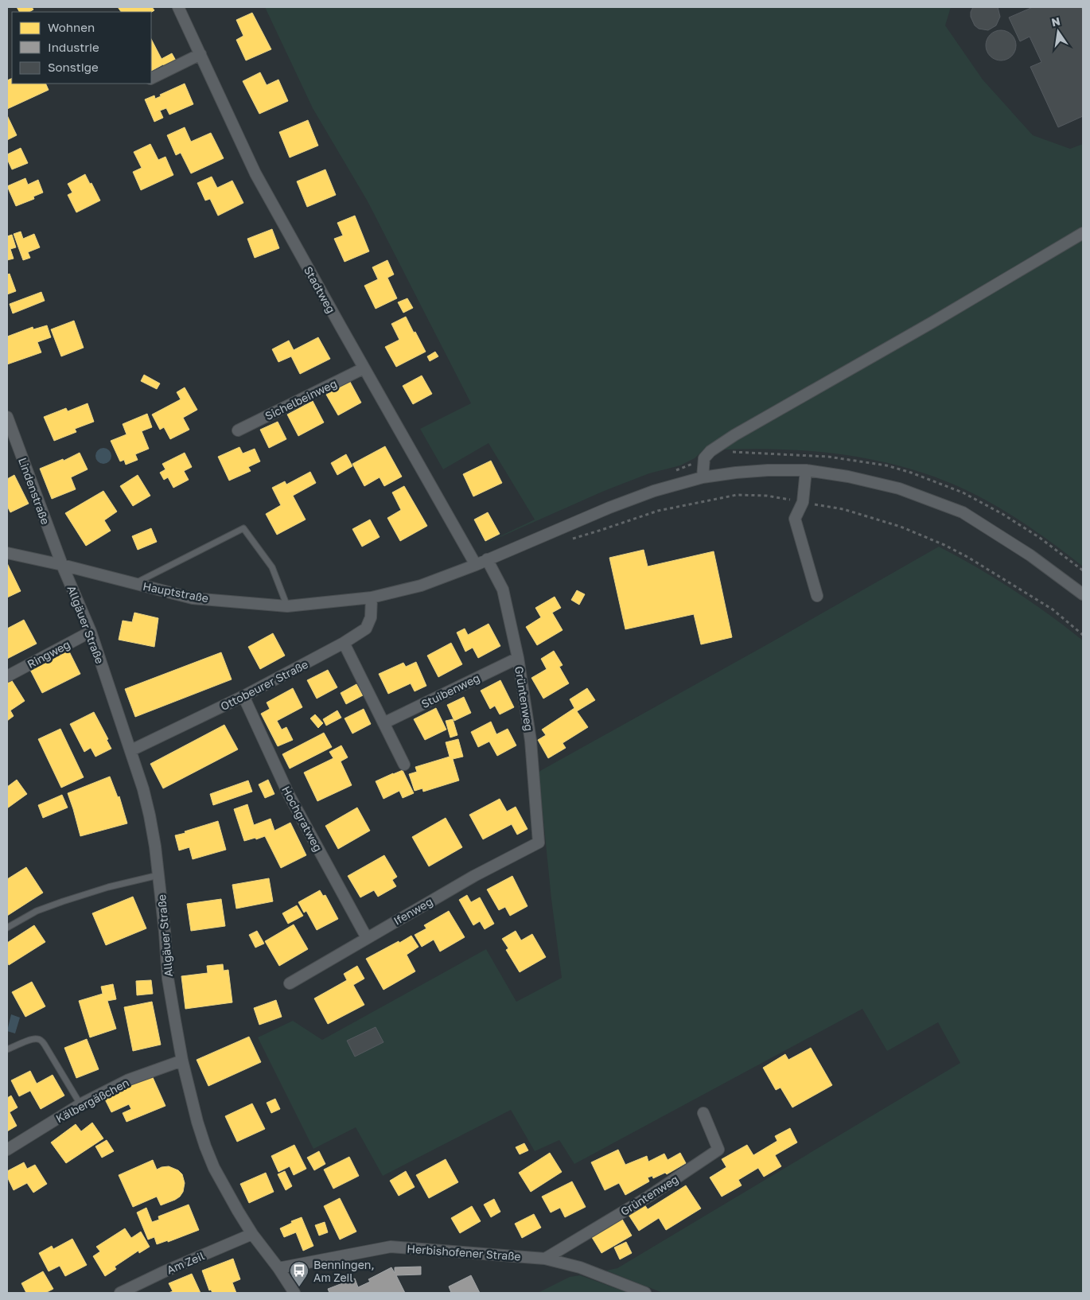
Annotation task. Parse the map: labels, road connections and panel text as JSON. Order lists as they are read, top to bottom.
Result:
{
  "streets": {
    "street": [
      "Stadtweg",
      "Sichelbeinweg",
      "Lindenstraße",
      "Hauptstraße",
      "Allgäuer Straße",
      "Ringweg",
      "Ottobeurer Straße",
      "Stuibenweg",
      "Grüntenweg",
      "Hochgratweg",
      "Ifenweg",
      "Kälbergäßchen",
      "Herbishofener Straße",
      "Am Zeil"
    ]
  },
  "crossings": [
    ["Stadtweg", "Sichelbeinweg"],
    ["Stadtweg", "Hauptstraße"],
    ["Lindenstraße", "Hauptstraße"],
    ["Lindenstraße", "Allgäuer Straße"],
    ["Hauptstraße", "Allgäuer Straße"],
    ["Hauptstraße", "Ottobeurer Straße"],
    ["Hauptstraße", "Grüntenweg"],
    ["Allgäuer Straße", "Ringweg"],
    ["Allgäuer Straße", "Ottobeurer Straße"],
    ["Allgäuer Straße", "Kälbergäßchen"],
    ["Allgäuer Straße", "Herbishofener Straße"],
    ["Allgäuer Straße", "Am Zeil"],
    ["Ottobeurer Straße", "Hochgratweg"],
    ["Stuibenweg", "Grüntenweg"],
    ["Grüntenweg", "Ifenweg"],
    ["Grüntenweg", "Herbishofener Straße"],
    ["Hochgratweg", "Ifenweg"]
  ],
  "places": {
    "bus stop": ["Benningen, Am Zeil"]
  },
  "legend": ["Wohnen", "Industrie", "Sonstige"],
  "north": "top"
}
